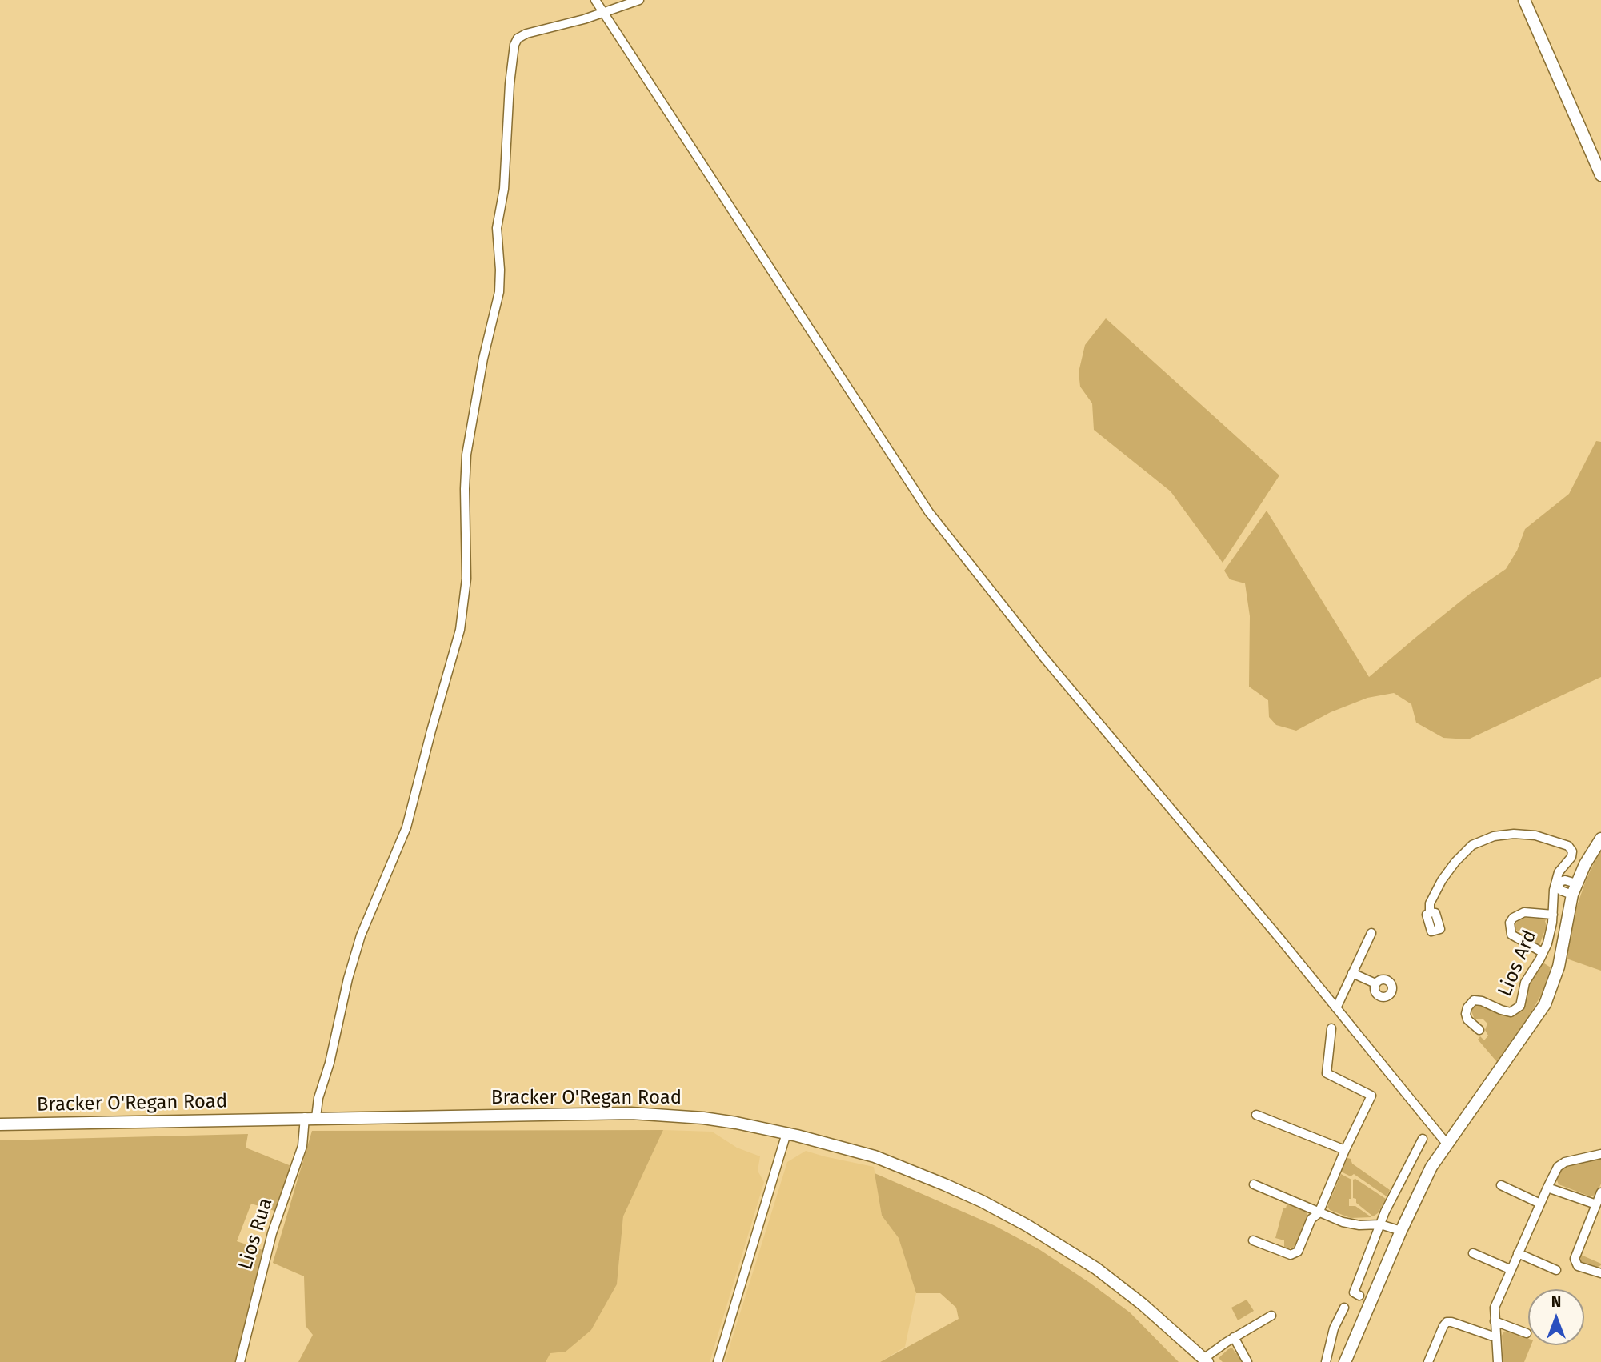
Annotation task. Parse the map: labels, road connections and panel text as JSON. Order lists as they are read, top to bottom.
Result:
{
  "streets": {
    "main road": ["Bracker O'Regan Road"],
    "street": ["Lios Ard", "Lios Rua"]
  },
  "crossings": [
    ["Bracker O'Regan Road", "Lios Rua"]
  ],
  "north": "top"
}
